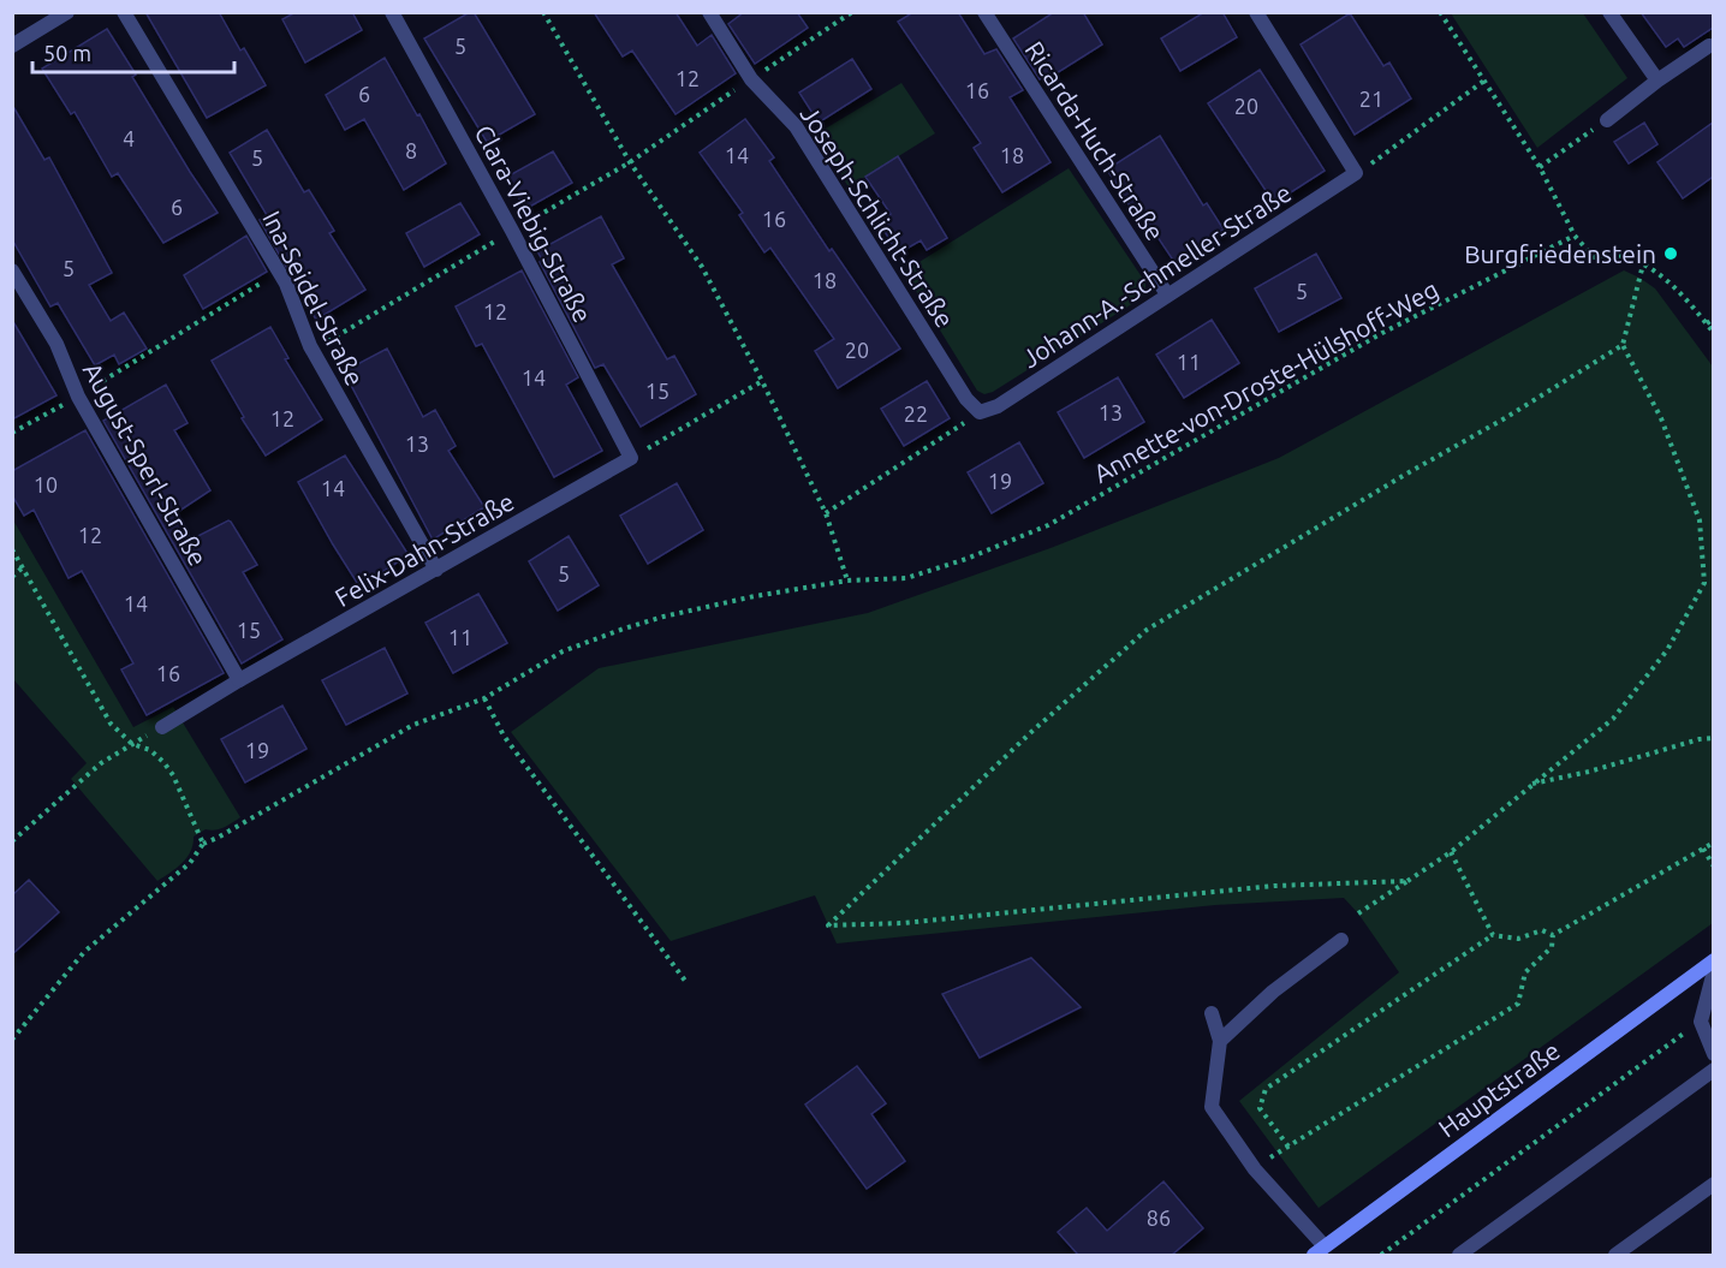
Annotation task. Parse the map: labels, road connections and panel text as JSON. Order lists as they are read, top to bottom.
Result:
{
  "streets": {
    "street": [
      "Ricarda-Huch-Straße",
      "Joseph-Schlicht-Straße",
      "Clara-Viebig-Straße",
      "Johann-A.-Schmeller-Straße",
      "Ina-Seidel-Straße",
      "August-Sperl-Straße",
      "Felix-Dahn-Straße",
      "Hauptstraße"
    ],
    "path": ["Annette-von-Droste-Hülshoff-Weg"]
  },
  "crossings": [
    ["Ricarda-Huch-Straße", "Johann-A.-Schmeller-Straße"],
    ["Joseph-Schlicht-Straße", "Johann-A.-Schmeller-Straße"],
    ["Clara-Viebig-Straße", "Felix-Dahn-Straße"],
    ["Ina-Seidel-Straße", "Felix-Dahn-Straße"],
    ["August-Sperl-Straße", "Felix-Dahn-Straße"]
  ],
  "places": ["Burgfriedenstein"],
  "house_numbers": [
    "5",
    "12",
    "16",
    "6",
    "21",
    "20",
    "4",
    "8",
    "14",
    "18",
    "5",
    "6",
    "16",
    "5",
    "18",
    "5",
    "12",
    "20",
    "11",
    "14",
    "15",
    "13",
    "22",
    "12",
    "13",
    "19",
    "10",
    "14",
    "12",
    "5",
    "14",
    "15",
    "11",
    "16",
    "19",
    "86"
  ],
  "scale_bar": "50 m"
}
